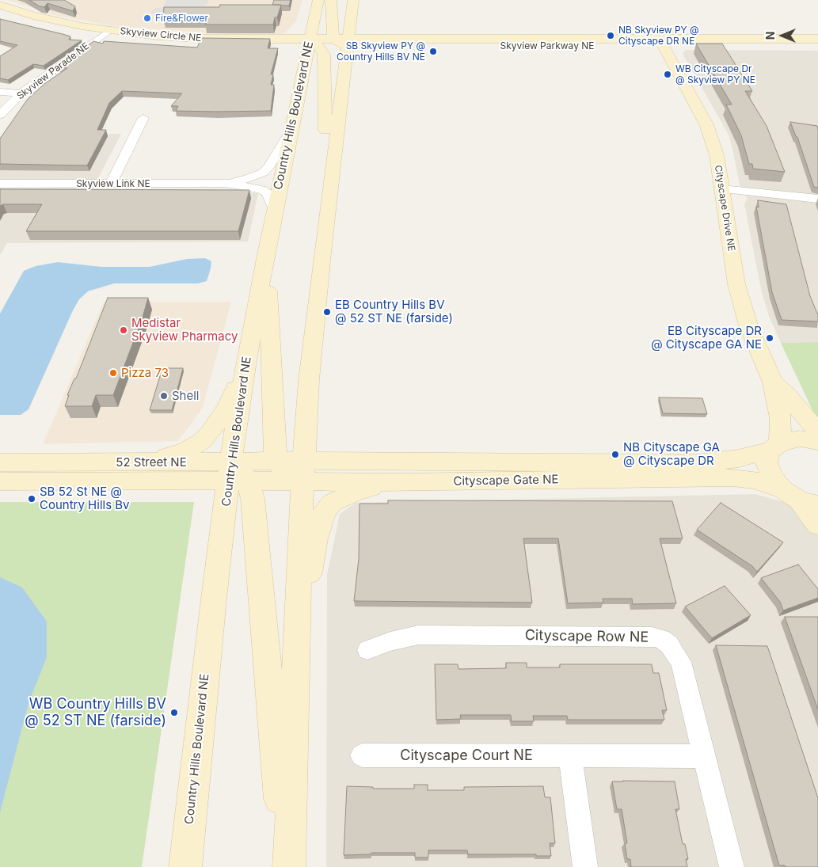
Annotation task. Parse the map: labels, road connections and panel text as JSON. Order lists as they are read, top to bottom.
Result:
{
  "streets": {
    "street": [
      "Skyview Circle NE",
      "Skyview Parkway NE",
      "Skyview Parade NE",
      "Country Hills Boulevard NE",
      "Skyview Link NE",
      "Cityscape Drive NE",
      "52 Street NE",
      "Cityscape Gate NE",
      "Cityscape Row NE",
      "Cityscape Court NE"
    ]
  },
  "crossings": [
    ["Skyview Circle NE", "Skyview Parkway NE"],
    ["Skyview Circle NE", "Skyview Parade NE"],
    ["Skyview Circle NE", "Country Hills Boulevard NE"],
    ["Skyview Parkway NE", "Cityscape Drive NE"],
    ["Country Hills Boulevard NE", "Skyview Link NE"],
    ["Country Hills Boulevard NE", "52 Street NE"],
    ["Country Hills Boulevard NE", "Cityscape Gate NE"],
    ["Cityscape Drive NE", "Cityscape Gate NE"],
    ["52 Street NE", "Cityscape Gate NE"],
    ["Cityscape Row NE", "Cityscape Court NE"]
  ],
  "places": [
    "Fire&Flower",
    "NB Skyview PY @ Cityscape DR NE",
    "SB Skyview PY @ Country Hills BV NE",
    "WB Cityscape Dr @ Skyview PY NE",
    "EB Country Hills BV @ 52 ST NE (farside)",
    "Medistar Skyview Pharmacy",
    "EB Cityscape DR @ Cityscape GA NE",
    "Pizza 73",
    "Shell",
    "NB Cityscape GA @ Cityscape DR",
    "SB 52 St NE @ Country Hills Bv",
    "WB Country Hills BV @ 52 ST NE (farside)"
  ],
  "north": "left"
}
